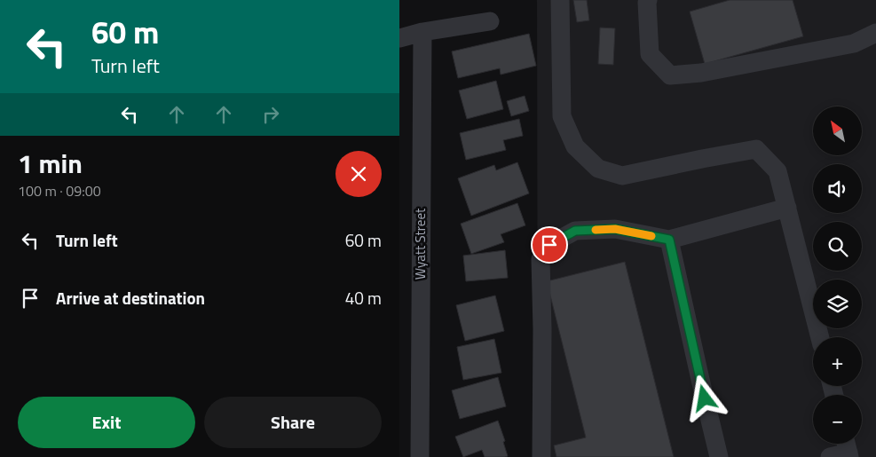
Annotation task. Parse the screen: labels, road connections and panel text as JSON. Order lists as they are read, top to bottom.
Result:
{
  "streets": {
    "street": ["Wyatt Street"]
  },
  "north": "top left",
  "page": {
    "turn": ["60 m", "Turn left"],
    "map_buttons": ["+", "−"],
    "heading": ["1 min", "100 m · 09:00"],
    "list": [
      {
        "name": "Turn left",
        "value": "60 m"
      },
      {
        "name": "Arrive at destination",
        "value": "40 m"
      }
    ],
    "buttons": ["Exit", "Share"]
  }
}
